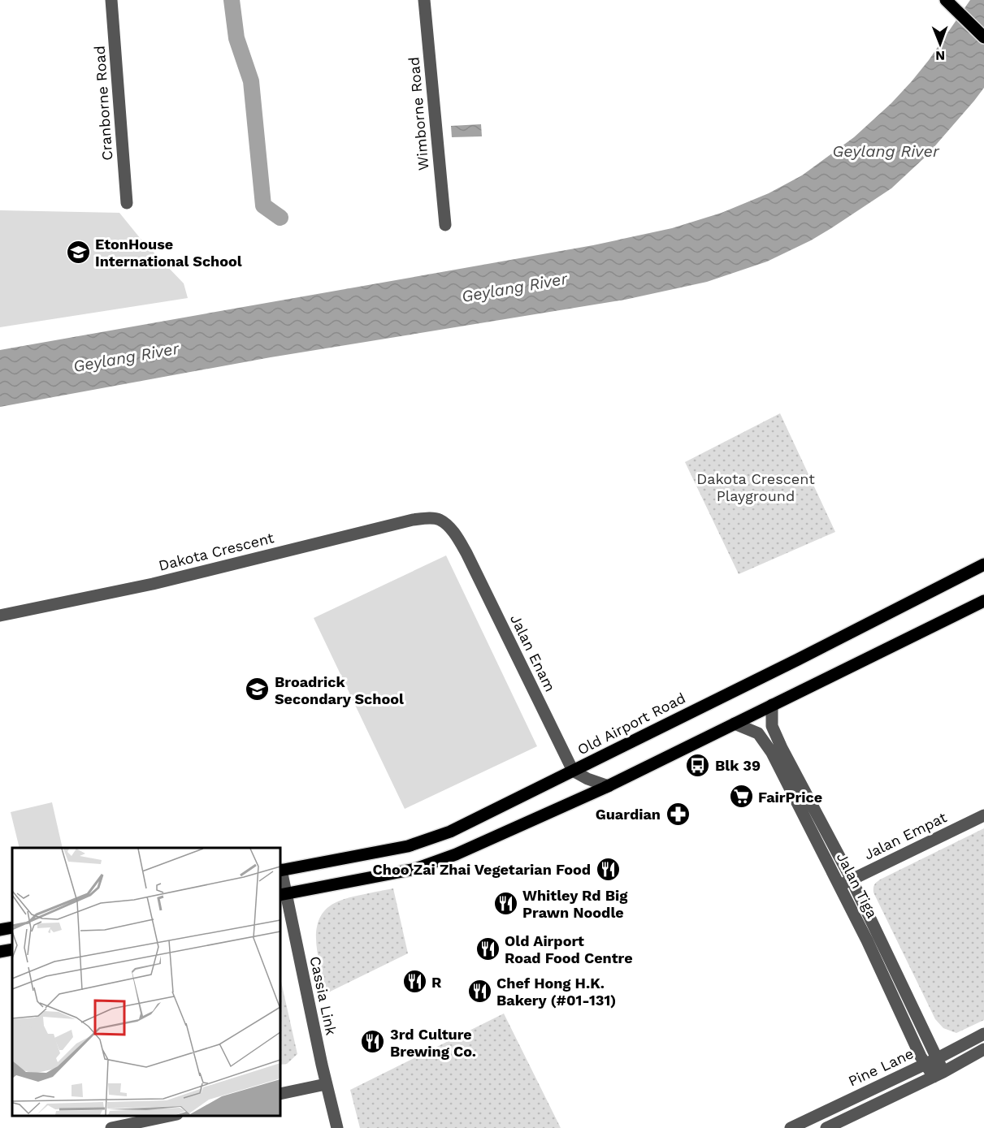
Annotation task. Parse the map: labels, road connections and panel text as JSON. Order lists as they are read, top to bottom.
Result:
{
  "streets": {
    "main road": ["Old Airport Road"],
    "street": [
      "Cranborne Road",
      "Wimborne Road",
      "Dakota Crescent",
      "Jalan Enam",
      "Jalan Empat",
      "Jalan Tiga",
      "Cassia Link",
      "Pine Lane"
    ]
  },
  "crossings": [
    ["Dakota Crescent", "Jalan Enam"],
    ["Jalan Enam", "Old Airport Road"],
    ["Old Airport Road", "Cassia Link"],
    ["Jalan Empat", "Jalan Tiga"],
    ["Jalan Tiga", "Pine Lane"]
  ],
  "water": ["Geylang River"],
  "parks": ["Dakota Crescent Playground"],
  "places": {
    "school or university": ["EtonHouse International School", "Broadrick Secondary School"],
    "bus stop": ["Blk 39"],
    "supermarket": ["FairPrice"],
    "pharmacy": ["Guardian"],
    "restaurant": [
      "Choo Zai Zhai Vegetarian Food",
      "Whitley Rd Big Prawn Noodle",
      "Old Airport Road Food Centre",
      "R",
      "Chef Hong H.K. Bakery (#01-131)",
      "3rd Culture Brewing Co."
    ]
  },
  "north": "bottom"
}
